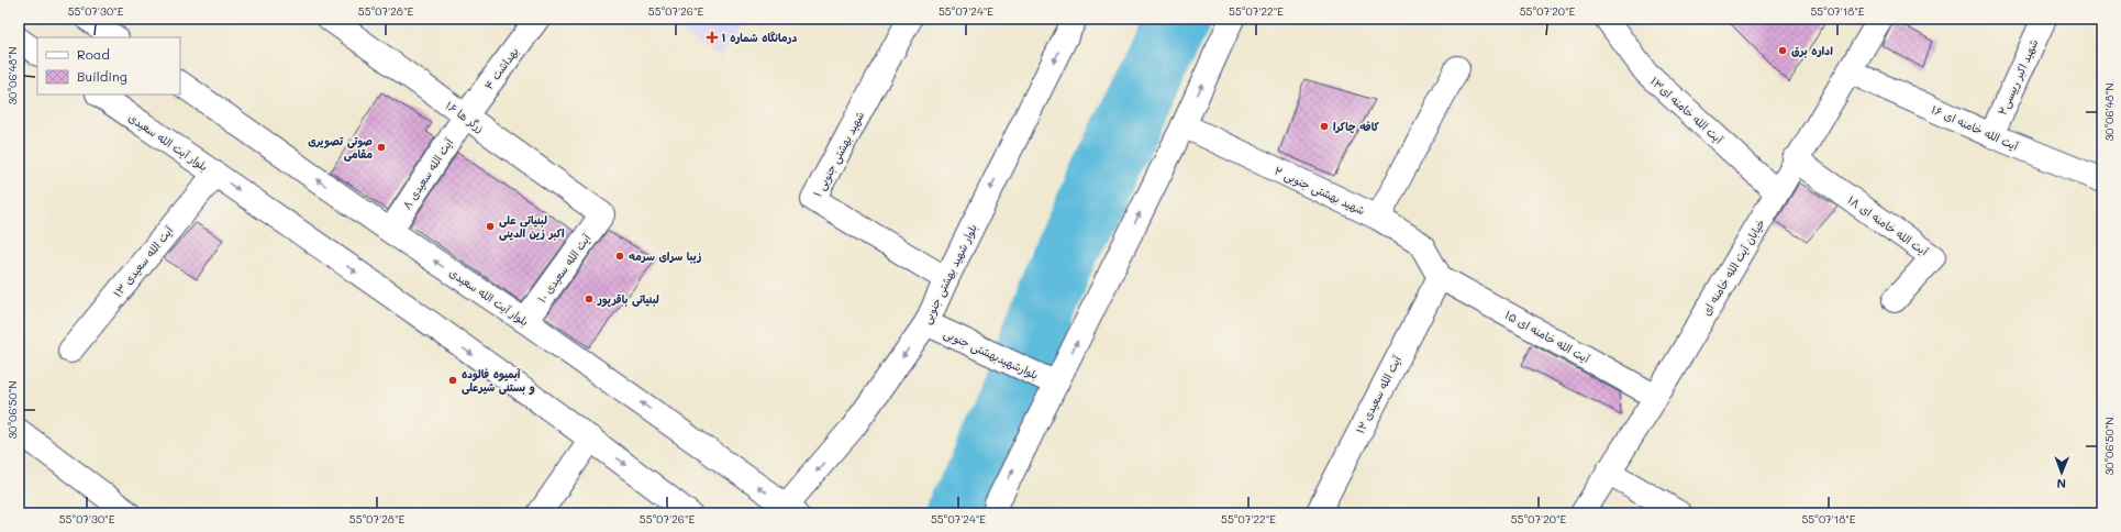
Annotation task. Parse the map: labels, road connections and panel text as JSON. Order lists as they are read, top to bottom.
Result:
{
  "streets": {
    "street": [
      "بهداشت ۴",
      "شهید اکبر رییسی۲",
      "آیت الله خامنه ای۱۳",
      "زرگر ها ۱۶",
      "آیت الله خامنه ای ۱۶",
      "بلوار آیت الله سعیدی",
      "شهید بهشتی جنوبی ۱",
      "آیت الله سعیدی ۸",
      "شهید بهشتی جنوبی ۲",
      "آیت الله خامنه ای ۱۸",
      "آیت الله سعیدی ۱۳",
      "خیابان آیت الله خامنه ای",
      "آیت الله سعیدی ۱۰",
      "بلوار شهید بهشتی جنوبی",
      "آیت الله خامنه ای ۱۵",
      "بلوارشهیدبهشتی جنوبی",
      "آیت الله سعیدی ۱۲"
    ]
  },
  "crossings": [
    ["بهداشت ۴", "زرگر ها ۱۶"],
    ["بهداشت ۴", "آیت الله سعیدی ۸"],
    ["شهید اکبر رییسی۲", "آیت الله خامنه ای ۱۶"],
    ["آیت الله خامنه ای۱۳", "خیابان آیت الله خامنه ای"],
    ["زرگر ها ۱۶", "آیت الله سعیدی ۸"],
    ["زرگر ها ۱۶", "آیت الله سعیدی ۱۰"],
    ["آیت الله خامنه ای ۱۶", "خیابان آیت الله خامنه ای"],
    ["بلوار آیت الله سعیدی", "آیت الله سعیدی ۸"],
    ["بلوار آیت الله سعیدی", "آیت الله سعیدی ۱۳"],
    ["بلوار آیت الله سعیدی", "آیت الله سعیدی ۱۰"],
    ["بلوار آیت الله سعیدی", "بلوار شهید بهشتی جنوبی"],
    ["شهید بهشتی جنوبی ۱", "بلوار شهید بهشتی جنوبی"],
    ["شهید بهشتی جنوبی ۲", "آیت الله خامنه ای ۱۵"],
    ["شهید بهشتی جنوبی ۲", "آیت الله سعیدی ۱۲"],
    ["آیت الله خامنه ای ۱۸", "خیابان آیت الله خامنه ای"],
    ["خیابان آیت الله خامنه ای", "آیت الله خامنه ای ۱۵"],
    ["بلوار شهید بهشتی جنوبی", "بلوارشهیدبهشتی جنوبی"],
    ["آیت الله خامنه ای ۱۵", "آیت الله سعیدی ۱۲"]
  ],
  "places": {
    "health": ["درمانگاه شماره ۱"],
    "other": [
      "اداره برق",
      "کافه چاکرا",
      "صوتی تصویری مقامی",
      "لبنیاتی علی اکبر زین الدینی",
      "زیبا سرای سرمه",
      "لبنیاتی باقرپور",
      "آبمیوه فالوده و بستنی شیرعلی"
    ]
  },
  "legend": ["Road", "Building"],
  "north": "bottom",
  "coordinates": [
    "55°07'30\"E",
    "55°07'28\"E",
    "55°07'26\"E",
    "55°07'24\"E",
    "55°07'22\"E",
    "55°07'20\"E",
    "55°07'18\"E",
    "30°06'48\"N",
    "30°06'50\"N"
  ]
}
